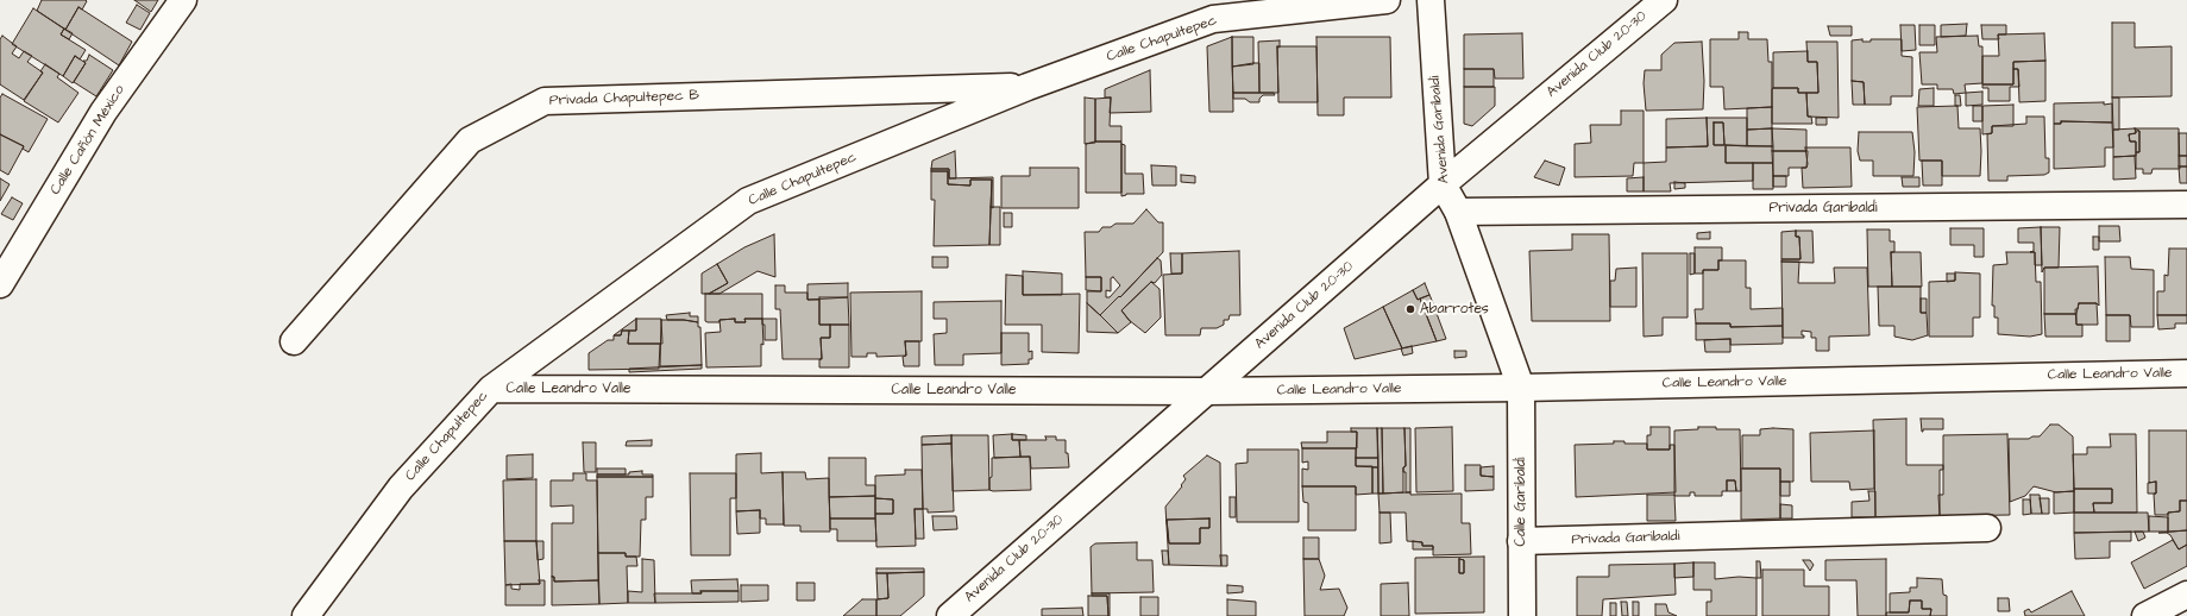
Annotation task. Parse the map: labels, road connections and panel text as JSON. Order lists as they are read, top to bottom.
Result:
{
  "streets": {
    "street": [
      "Calle Chapultepec",
      "Avenida Club 20-30",
      "Privada Chapultepec B",
      "Avenida Garibaldi",
      "Calle Cañón México",
      "Privada Garibaldi",
      "Calle Leandro Valle",
      "Calle Garibaldi"
    ]
  },
  "crossings": [
    ["Calle Chapultepec", "Privada Chapultepec B"],
    ["Calle Chapultepec", "Calle Leandro Valle"],
    ["Avenida Club 20-30", "Avenida Garibaldi"],
    ["Avenida Club 20-30", "Calle Leandro Valle"],
    ["Avenida Garibaldi", "Privada Garibaldi"],
    ["Avenida Garibaldi", "Calle Leandro Valle"],
    ["Avenida Garibaldi", "Calle Garibaldi"],
    ["Privada Garibaldi", "Calle Garibaldi"],
    ["Calle Leandro Valle", "Calle Garibaldi"]
  ],
  "places": ["Abarrotes"]
}
